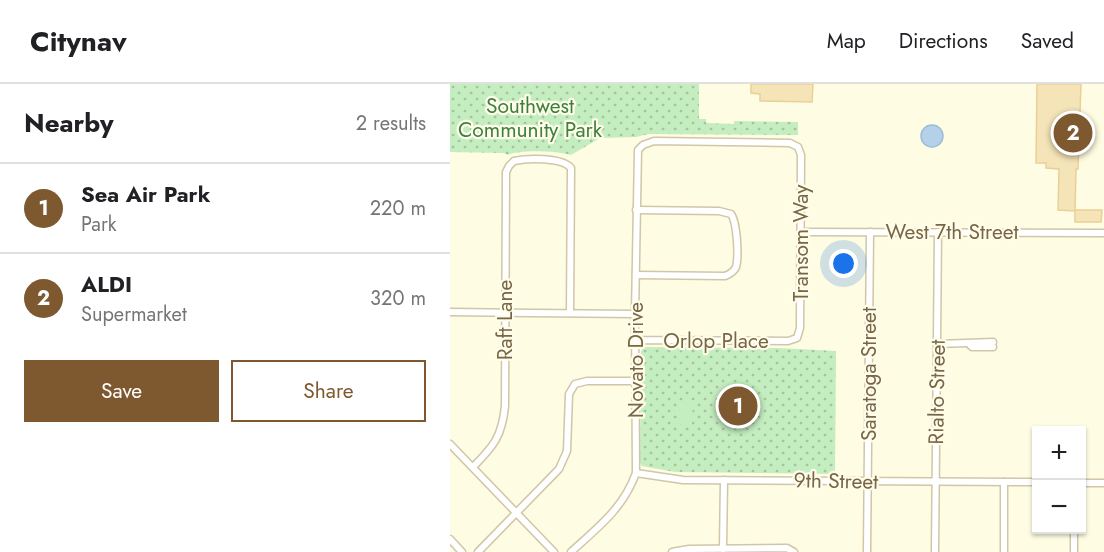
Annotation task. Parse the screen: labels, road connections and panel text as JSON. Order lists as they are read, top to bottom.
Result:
{
  "streets": {
    "street": [
      "West 7th Street",
      "Transom Way",
      "Raft Lane",
      "Orlop Place",
      "Novato Drive",
      "Saratoga Street",
      "Rialto Street",
      "9th Street"
    ]
  },
  "crossings": [
    ["West 7th Street", "Transom Way"],
    ["West 7th Street", "Saratoga Street"],
    ["West 7th Street", "Rialto Street"],
    ["Transom Way", "Orlop Place"],
    ["Transom Way", "Novato Drive"],
    ["Orlop Place", "Novato Drive"],
    ["Novato Drive", "9th Street"],
    ["Saratoga Street", "9th Street"],
    ["Rialto Street", "9th Street"]
  ],
  "parks": ["Southwest Community Park"],
  "page": {
    "header": "Citynav",
    "nav": ["Map", "Directions", "Saved"],
    "heading": ["Nearby", "2 results"],
    "pins": ["2", "1"],
    "list": [
      {
        "mark": "1",
        "name": "Sea Air Park",
        "note": "Park",
        "value": "220 m"
      },
      {
        "mark": "2",
        "name": "ALDI",
        "note": "Supermarket",
        "value": "320 m"
      }
    ],
    "buttons": ["Save", "Share"],
    "map_buttons": ["+", "−"]
  }
}
